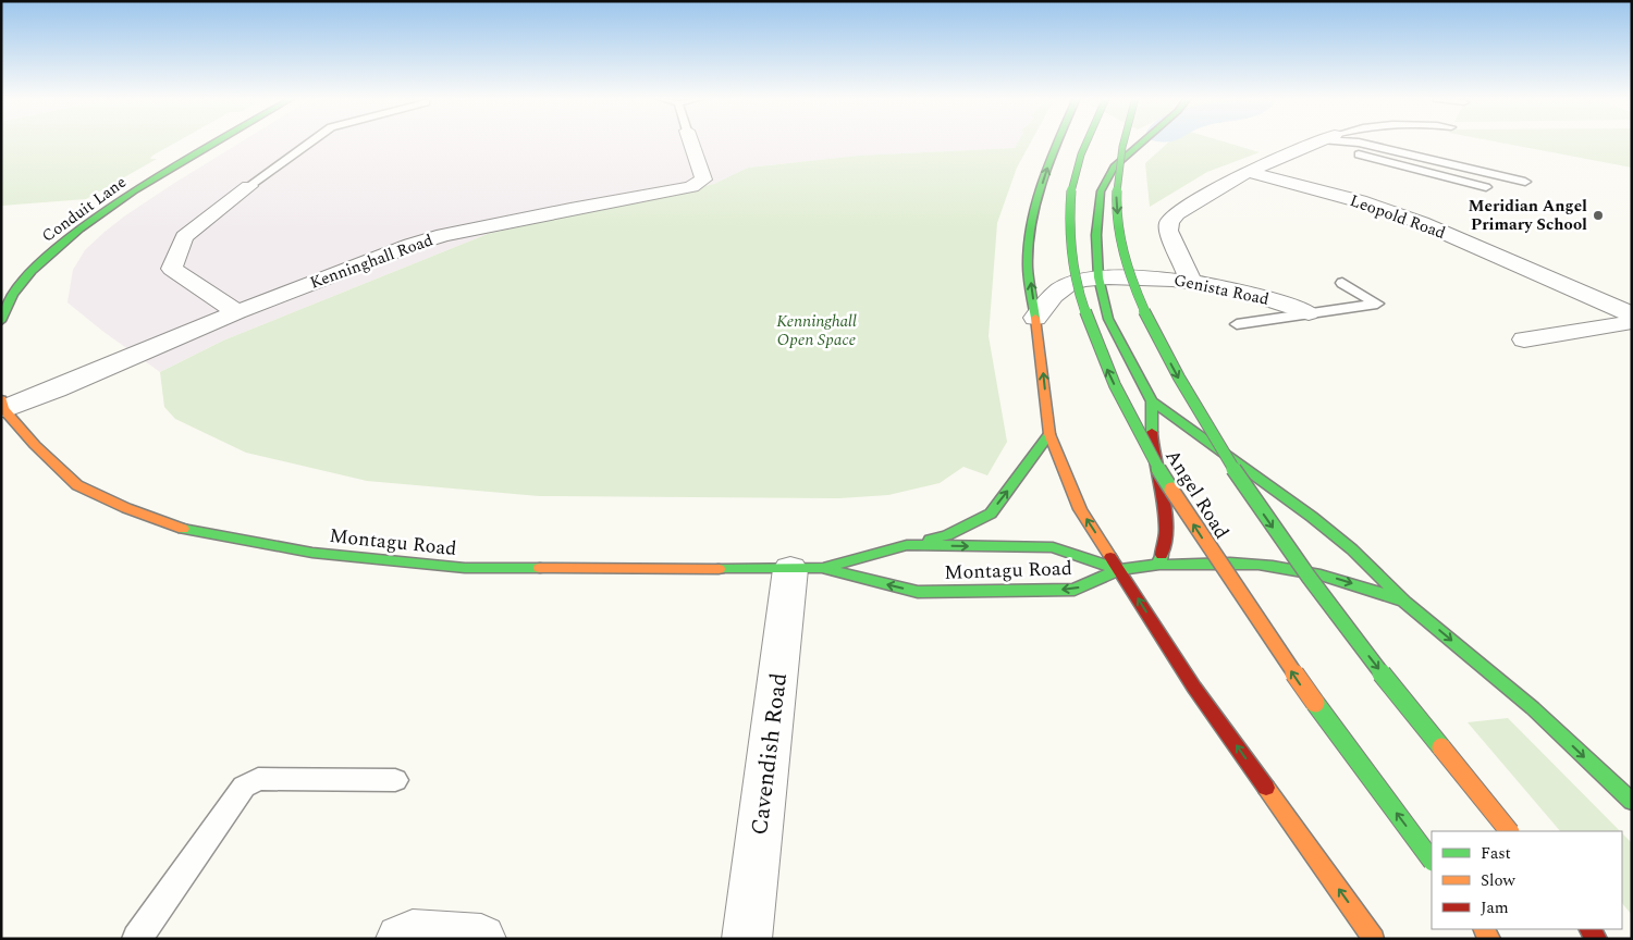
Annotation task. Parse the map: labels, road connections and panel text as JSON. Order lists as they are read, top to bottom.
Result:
{
  "streets": {
    "main road": ["Conduit Lane", "Angel Road", "Montagu Road"],
    "street": [
      "Leopold Road",
      "Kenninghall Road",
      "Genista Road",
      "Cavendish Road"
    ]
  },
  "crossings": [
    ["Kenninghall Road", "Montagu Road"],
    ["Montagu Road", "Cavendish Road"]
  ],
  "parks": ["Kenninghall Open Space"],
  "places": ["Meridian Angel Primary School"],
  "legend": ["Fast", "Slow", "Jam"]
}
